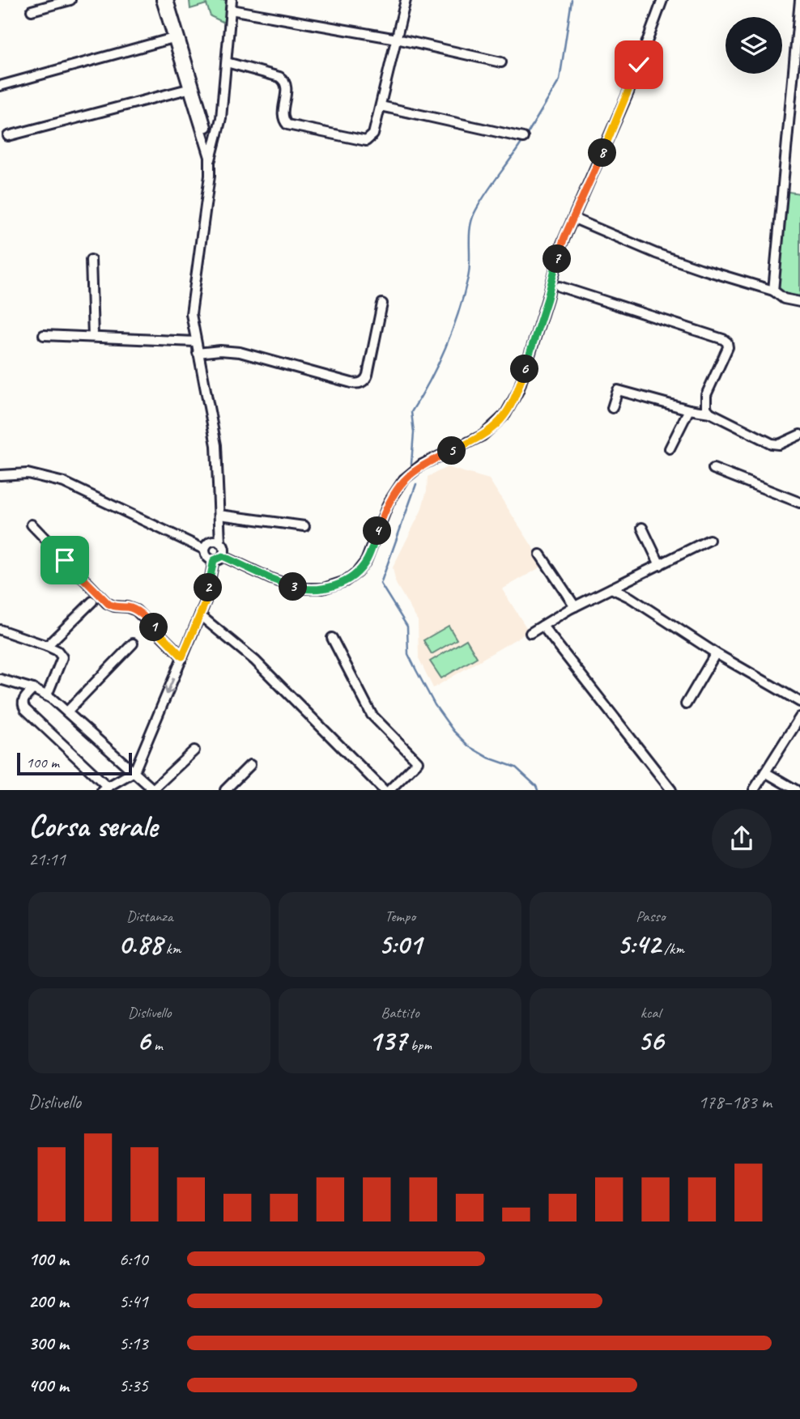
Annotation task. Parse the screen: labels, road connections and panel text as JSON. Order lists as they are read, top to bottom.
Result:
{
  "scale_bar": "100 m",
  "page": {
    "pins": [
      "8",
      "7",
      "6",
      "5",
      "4",
      "3",
      "2",
      "1"
    ],
    "scale": "100 m",
    "heading": ["Corsa serale", "21:11"],
    "stats": [
      ["Distanza", "0.88 km"],
      ["Tempo", "5:01"],
      ["Passo", "5:42 /km"],
      ["Dislivello", "6 m"],
      ["Battito", "137 bpm"],
      ["kcal", "56"]
    ],
    "chart": ["Dislivello", "178–183 m"],
    "list": [
      {
        "name": "100 m",
        "note": "6:10"
      },
      {
        "name": "200 m",
        "note": "5:41"
      },
      {
        "name": "300 m",
        "note": "5:13"
      },
      {
        "name": "400 m",
        "note": "5:35"
      }
    ]
  }
}
